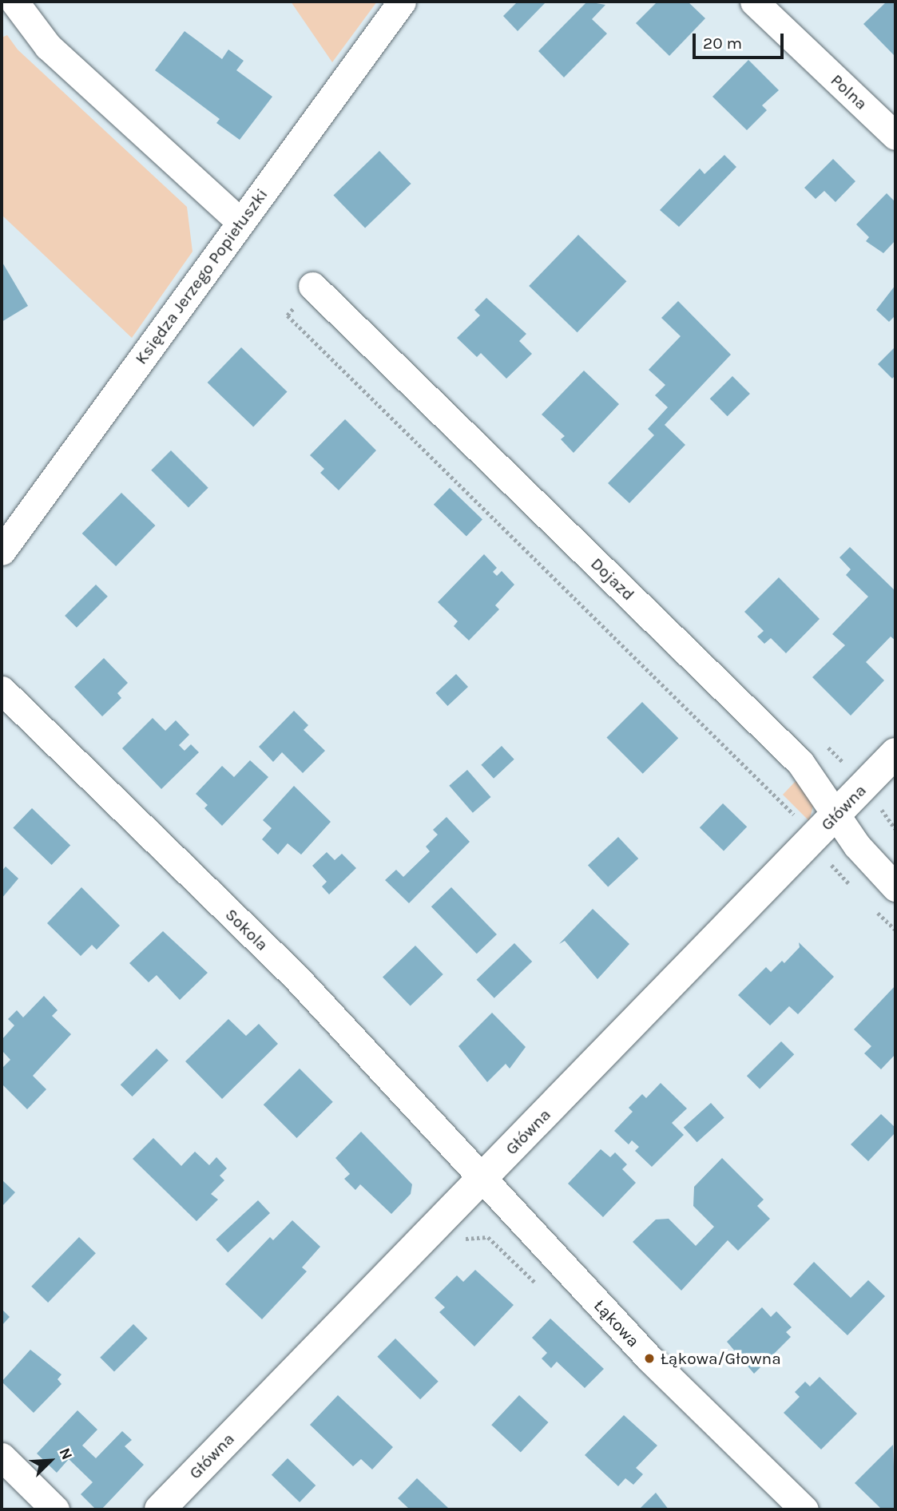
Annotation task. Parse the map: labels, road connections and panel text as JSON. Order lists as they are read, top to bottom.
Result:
{
  "streets": {
    "street": [
      "Polna",
      "Księdza Jerzego Popiełuszki",
      "Dojazd",
      "Główna",
      "Sokola",
      "Łąkowa"
    ]
  },
  "crossings": [
    ["Dojazd", "Główna"],
    ["Główna", "Sokola"],
    ["Główna", "Łąkowa"],
    ["Sokola", "Łąkowa"]
  ],
  "places": ["Łąkowa/Głowna"],
  "scale_bar": "20 m",
  "north": "top right"
}
